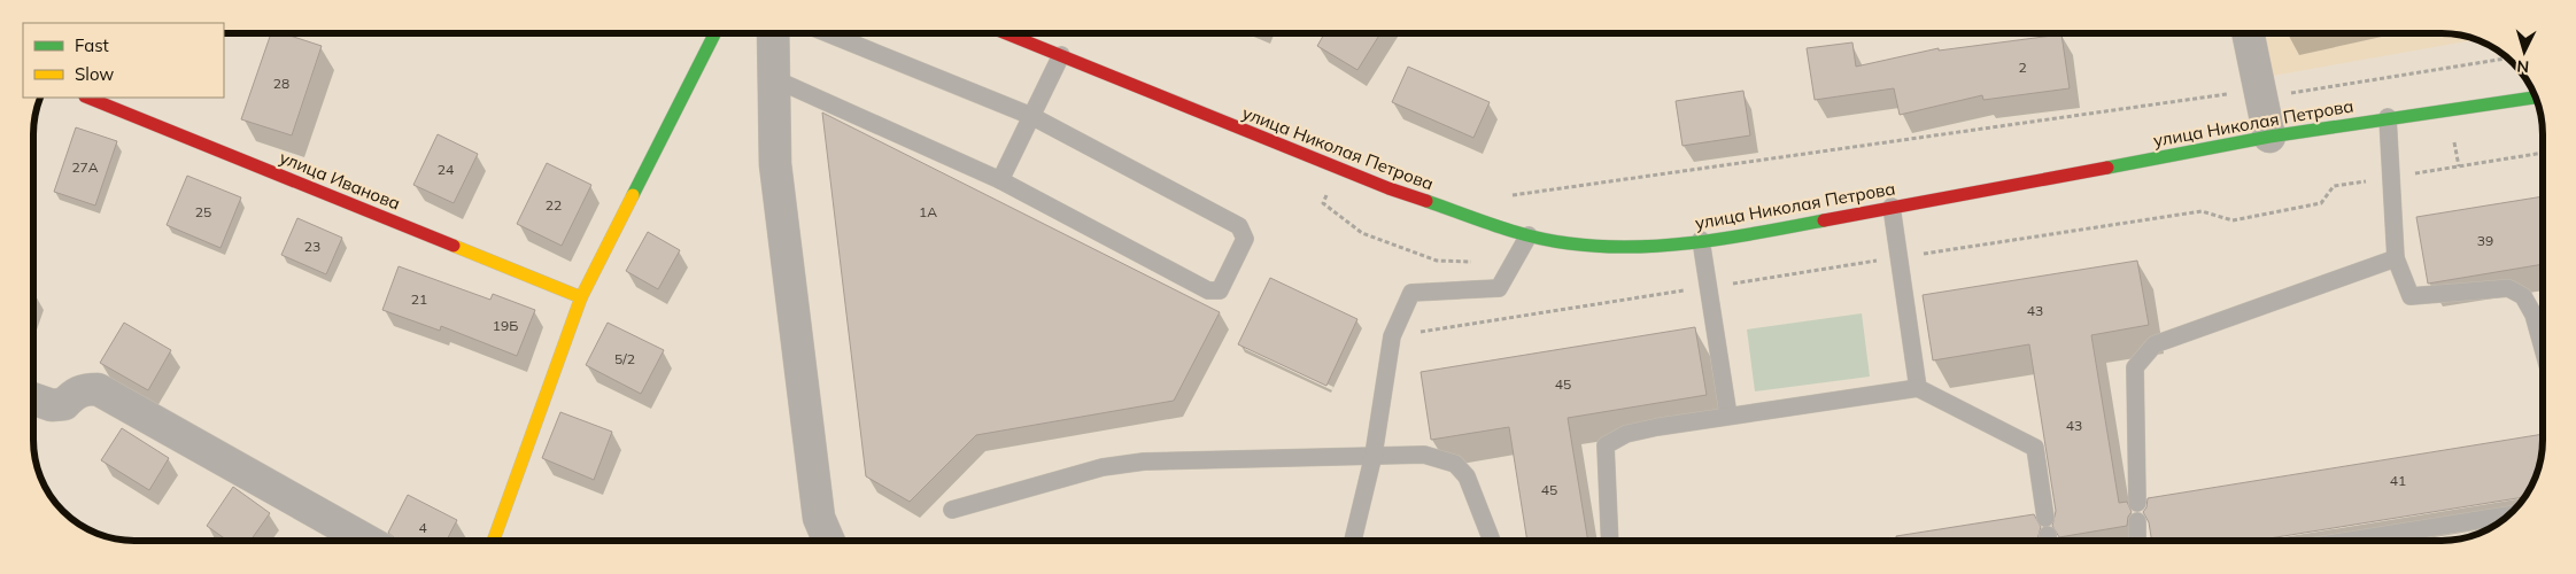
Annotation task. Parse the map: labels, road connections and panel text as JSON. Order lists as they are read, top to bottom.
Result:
{
  "streets": {
    "main road": ["улица Николая Петрова", "улица Иванова"]
  },
  "house_numbers": [
    "2",
    "28",
    "27А",
    "24",
    "22",
    "25",
    "1А",
    "39",
    "23",
    "21",
    "43",
    "19Б",
    "5/2",
    "45",
    "43",
    "41",
    "45",
    "4"
  ],
  "legend": ["Fast", "Slow"],
  "north": "bottom"
}
